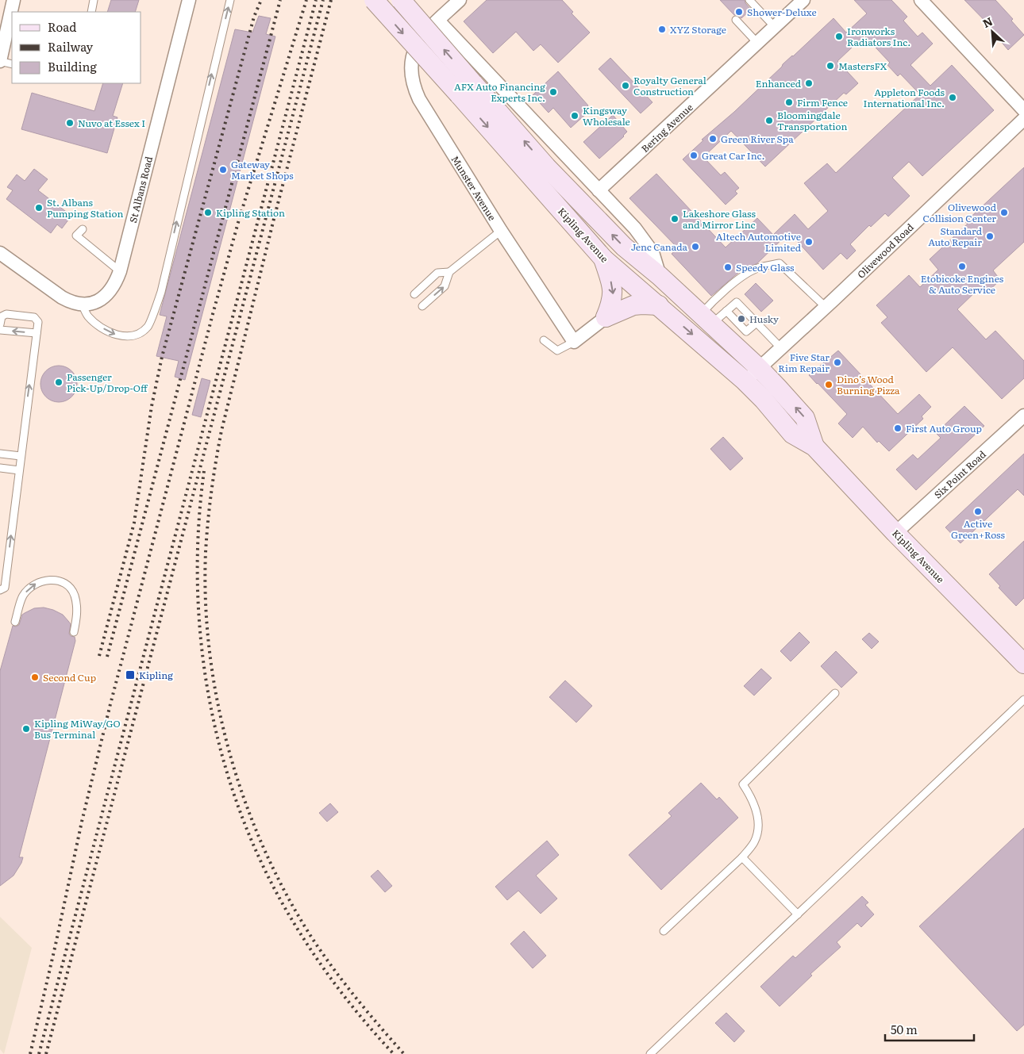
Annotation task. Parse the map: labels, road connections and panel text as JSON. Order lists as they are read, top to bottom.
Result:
{
  "streets": {
    "main road": ["Kipling Avenue"],
    "street": [
      "Bering Avenue",
      "Munster Avenue",
      "St Albans Road",
      "Olivewood Road",
      "Six Point Road"
    ]
  },
  "crossings": [
    ["Kipling Avenue", "Olivewood Road"],
    ["Kipling Avenue", "Six Point Road"]
  ],
  "places": {
    "other": [
      "Shower-Deluxe",
      "XYZ Storage",
      "Ironworks Radiators Inc.",
      "MastersFX",
      "Enhanced",
      "Royalty General Construction",
      "AFX Auto Financing Experts Inc.",
      "Appleton Foods International Inc.",
      "Firm Fence",
      "Kingsway Wholesale",
      "Bloomingdale Transportation",
      "Nuvo at Essex I",
      "Green River Spa",
      "Great Car Inc.",
      "Gateway Market Shops",
      "St. Albans Pumping Station",
      "Kipling Station",
      "Olivewood Collision Center",
      "Lakeshore Glass and Mirror Linc",
      "Standard Auto Repair",
      "Altech Automotive Limited",
      "Jenc Canada",
      "Etobicoke Engines & Auto Service",
      "Speedy Glass",
      "Husky",
      "Five Star Rim Repair",
      "Passenger Pick-Up/Drop-Off",
      "Dino’s Wood Burning Pizza",
      "First Auto Group",
      "Active Green+Ross",
      "Second Cup",
      "Kipling MiWay/GO Bus Terminal"
    ],
    "transit": ["Kipling"]
  },
  "legend": ["Road", "Railway", "Building"],
  "scale_bar": "50 m",
  "north": "top left"
}
